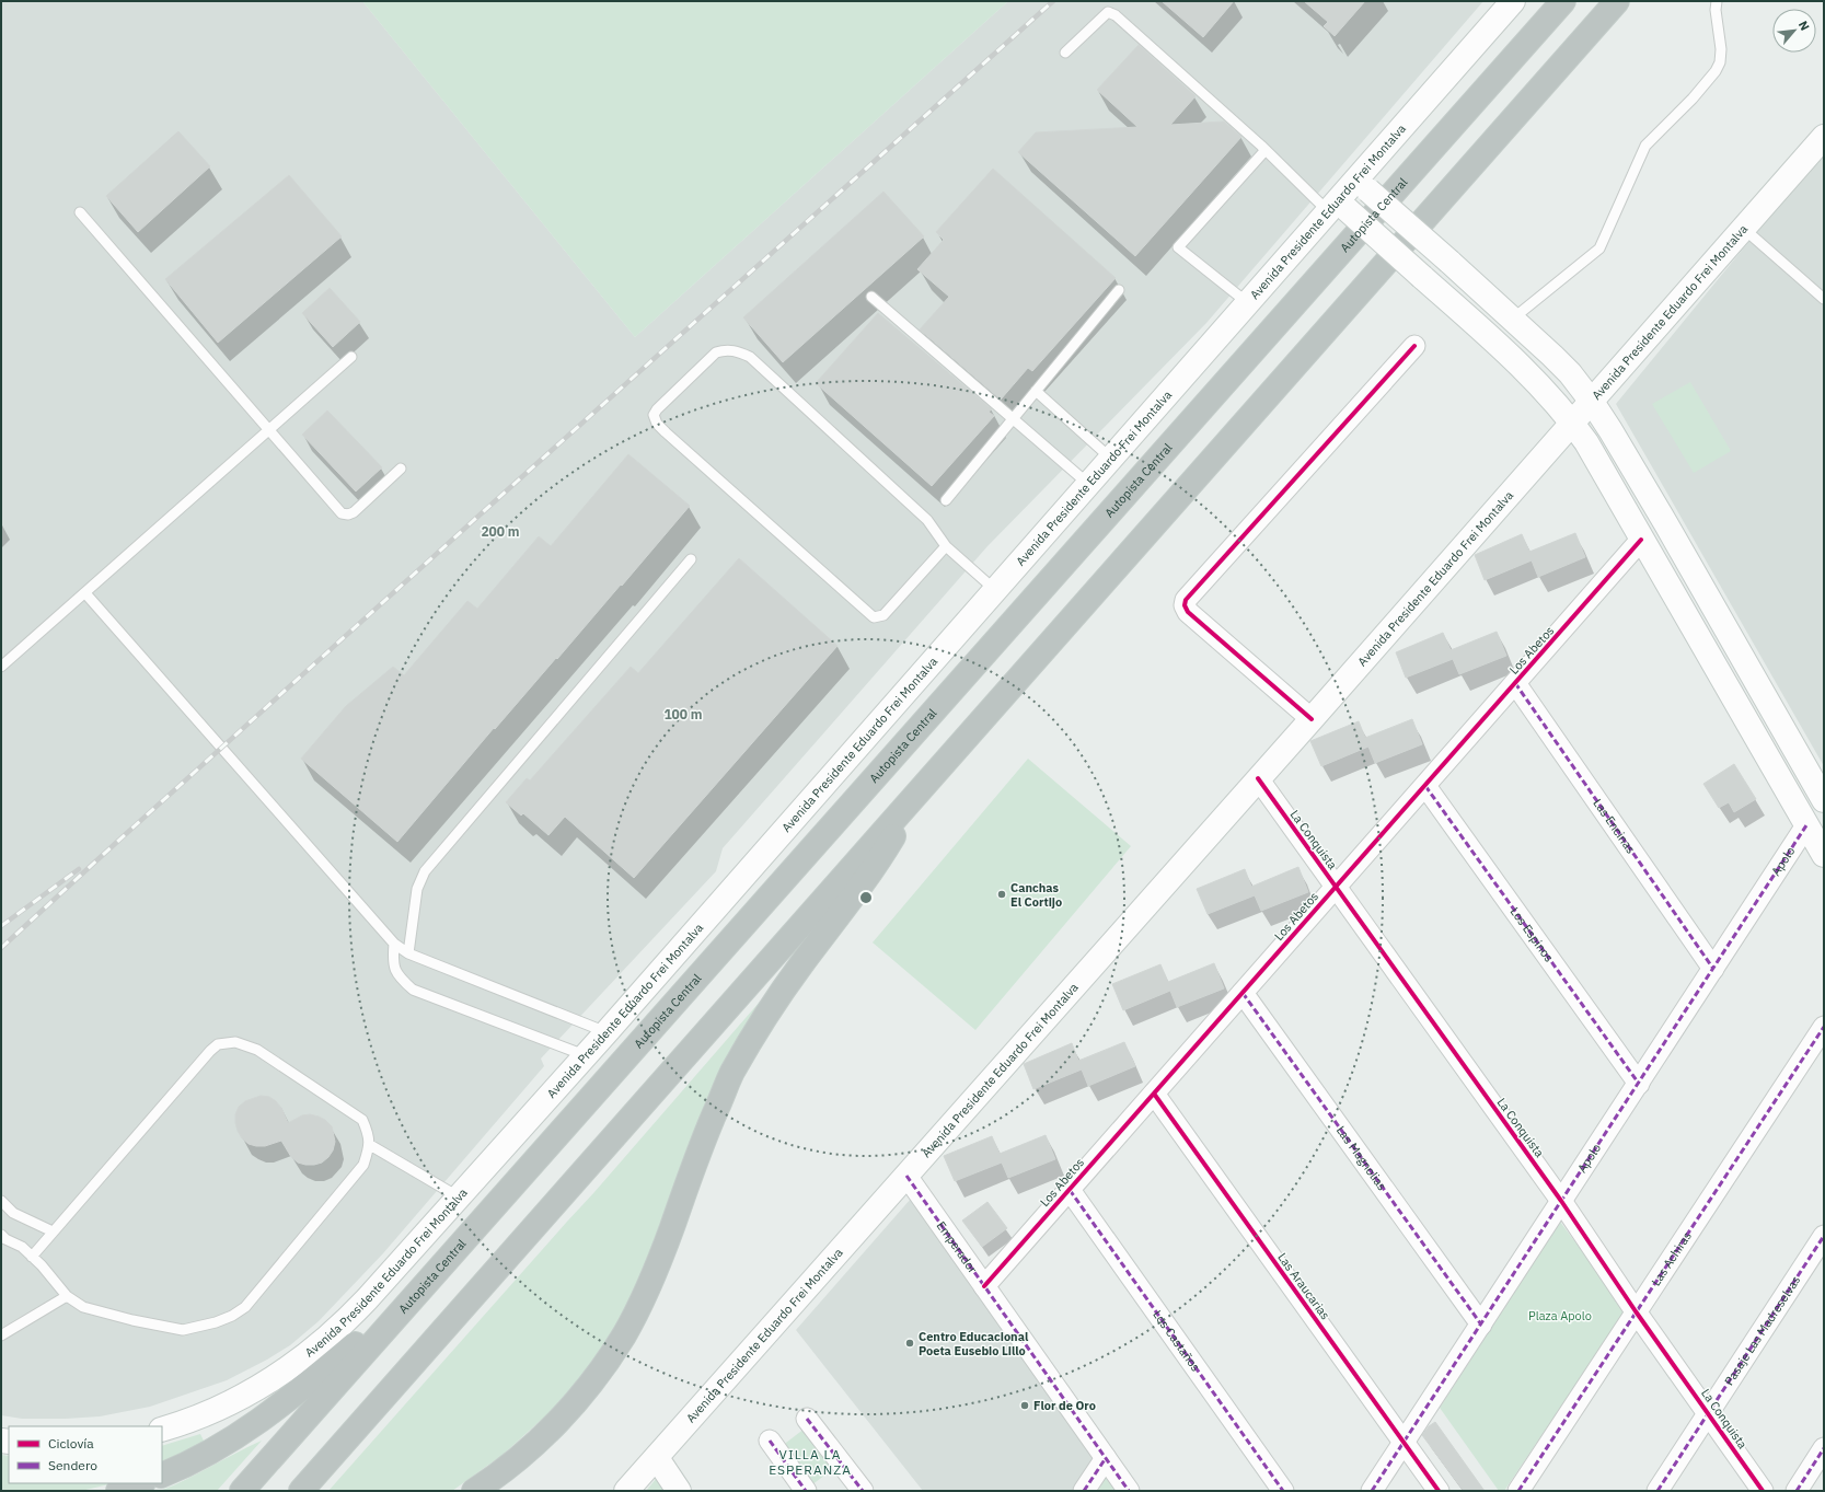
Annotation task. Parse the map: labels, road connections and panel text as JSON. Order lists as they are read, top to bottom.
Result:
{
  "streets": {
    "highway": ["Autopista Central"],
    "main road": ["Avenida Presidente Eduardo Frei Montalva"],
    "street": [
      "Los Abetos",
      "Las Encinas",
      "La Conquista",
      "Apolo",
      "Los Espinos",
      "Las Magnolias",
      "Emperador",
      "Las Achiras",
      "Las Araucarias",
      "Pasaje Las Madreselvas",
      "Los Castaños"
    ]
  },
  "crossings": [
    ["Avenida Presidente Eduardo Frei Montalva", "La Conquista"],
    ["Avenida Presidente Eduardo Frei Montalva", "Emperador"],
    ["Los Abetos", "Las Encinas"],
    ["Los Abetos", "La Conquista"],
    ["Los Abetos", "Los Espinos"],
    ["Los Abetos", "Las Magnolias"],
    ["Los Abetos", "Emperador"],
    ["Los Abetos", "Las Araucarias"],
    ["Los Abetos", "Los Castaños"],
    ["Las Encinas", "Apolo"],
    ["La Conquista", "Apolo"],
    ["La Conquista", "Las Achiras"],
    ["La Conquista", "Pasaje Las Madreselvas"],
    ["Apolo", "Los Espinos"],
    ["Apolo", "Las Magnolias"],
    ["Apolo", "Las Araucarias"]
  ],
  "districts": ["VILLA LA ESPERANZA"],
  "parks": ["Plaza Apolo"],
  "places": ["Canchas El Cortijo", "Centro Educacional Poeta Eusebio Lillo", "Flor de Oro"],
  "legend": ["Ciclovía", "Sendero"],
  "north": "top right",
  "rings": ["200 m", "100 m"]
}
